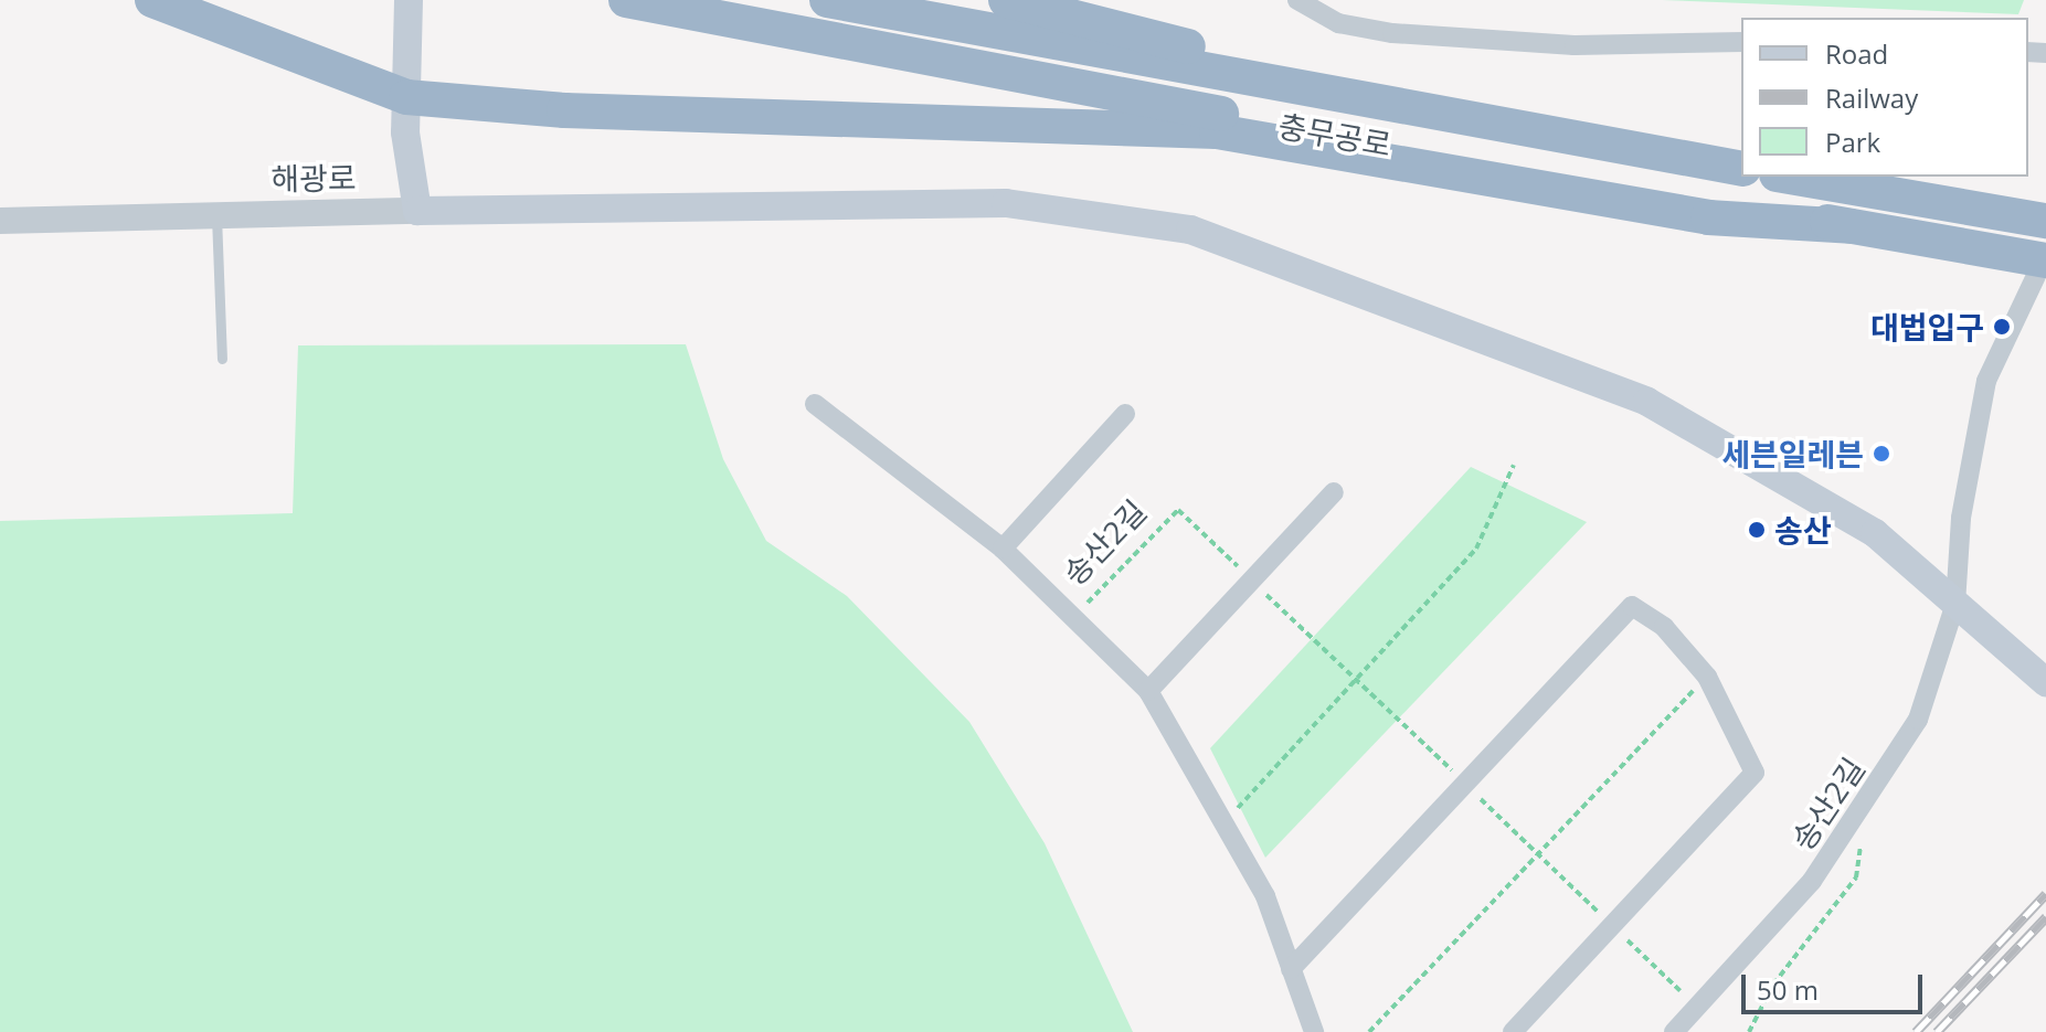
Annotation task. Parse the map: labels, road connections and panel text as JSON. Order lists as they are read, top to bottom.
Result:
{
  "streets": {
    "highway": ["충무공로"],
    "street": ["해광로", "송산2길"]
  },
  "crossings": [
    ["충무공로", "송산2길"]
  ],
  "places": ["대법입구", "세븐일레븐", "송산"],
  "legend": ["Road", "Railway", "Park"],
  "scale_bar": "50 m"
}
